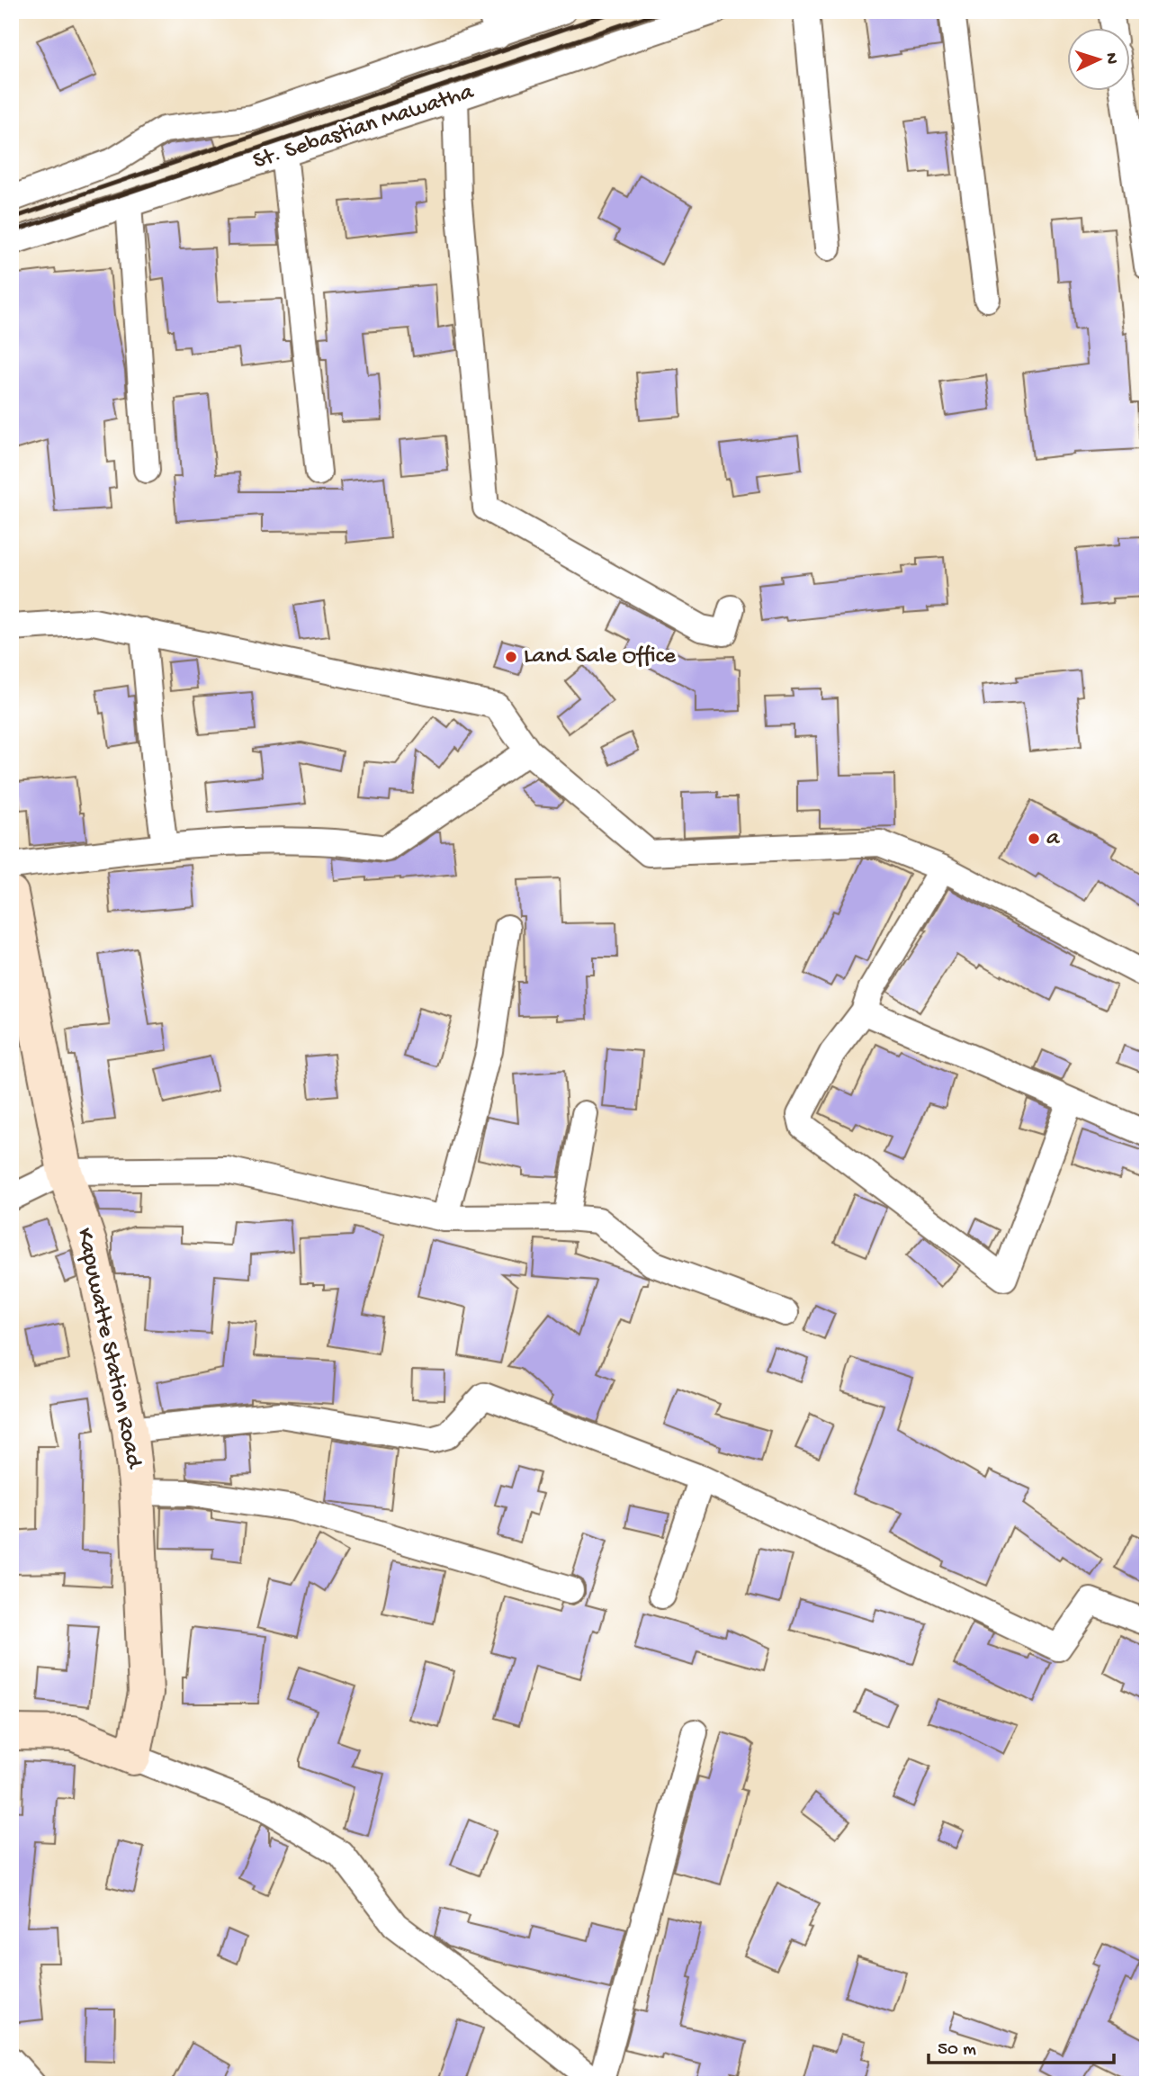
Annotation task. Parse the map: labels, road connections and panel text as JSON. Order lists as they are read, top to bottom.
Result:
{
  "streets": {
    "street": ["St. Sebastian Mawatha", "Kapuwatte Station Road"]
  },
  "places": ["Land Sale Office", "a"],
  "scale_bar": "50 m",
  "north": "right"
}
